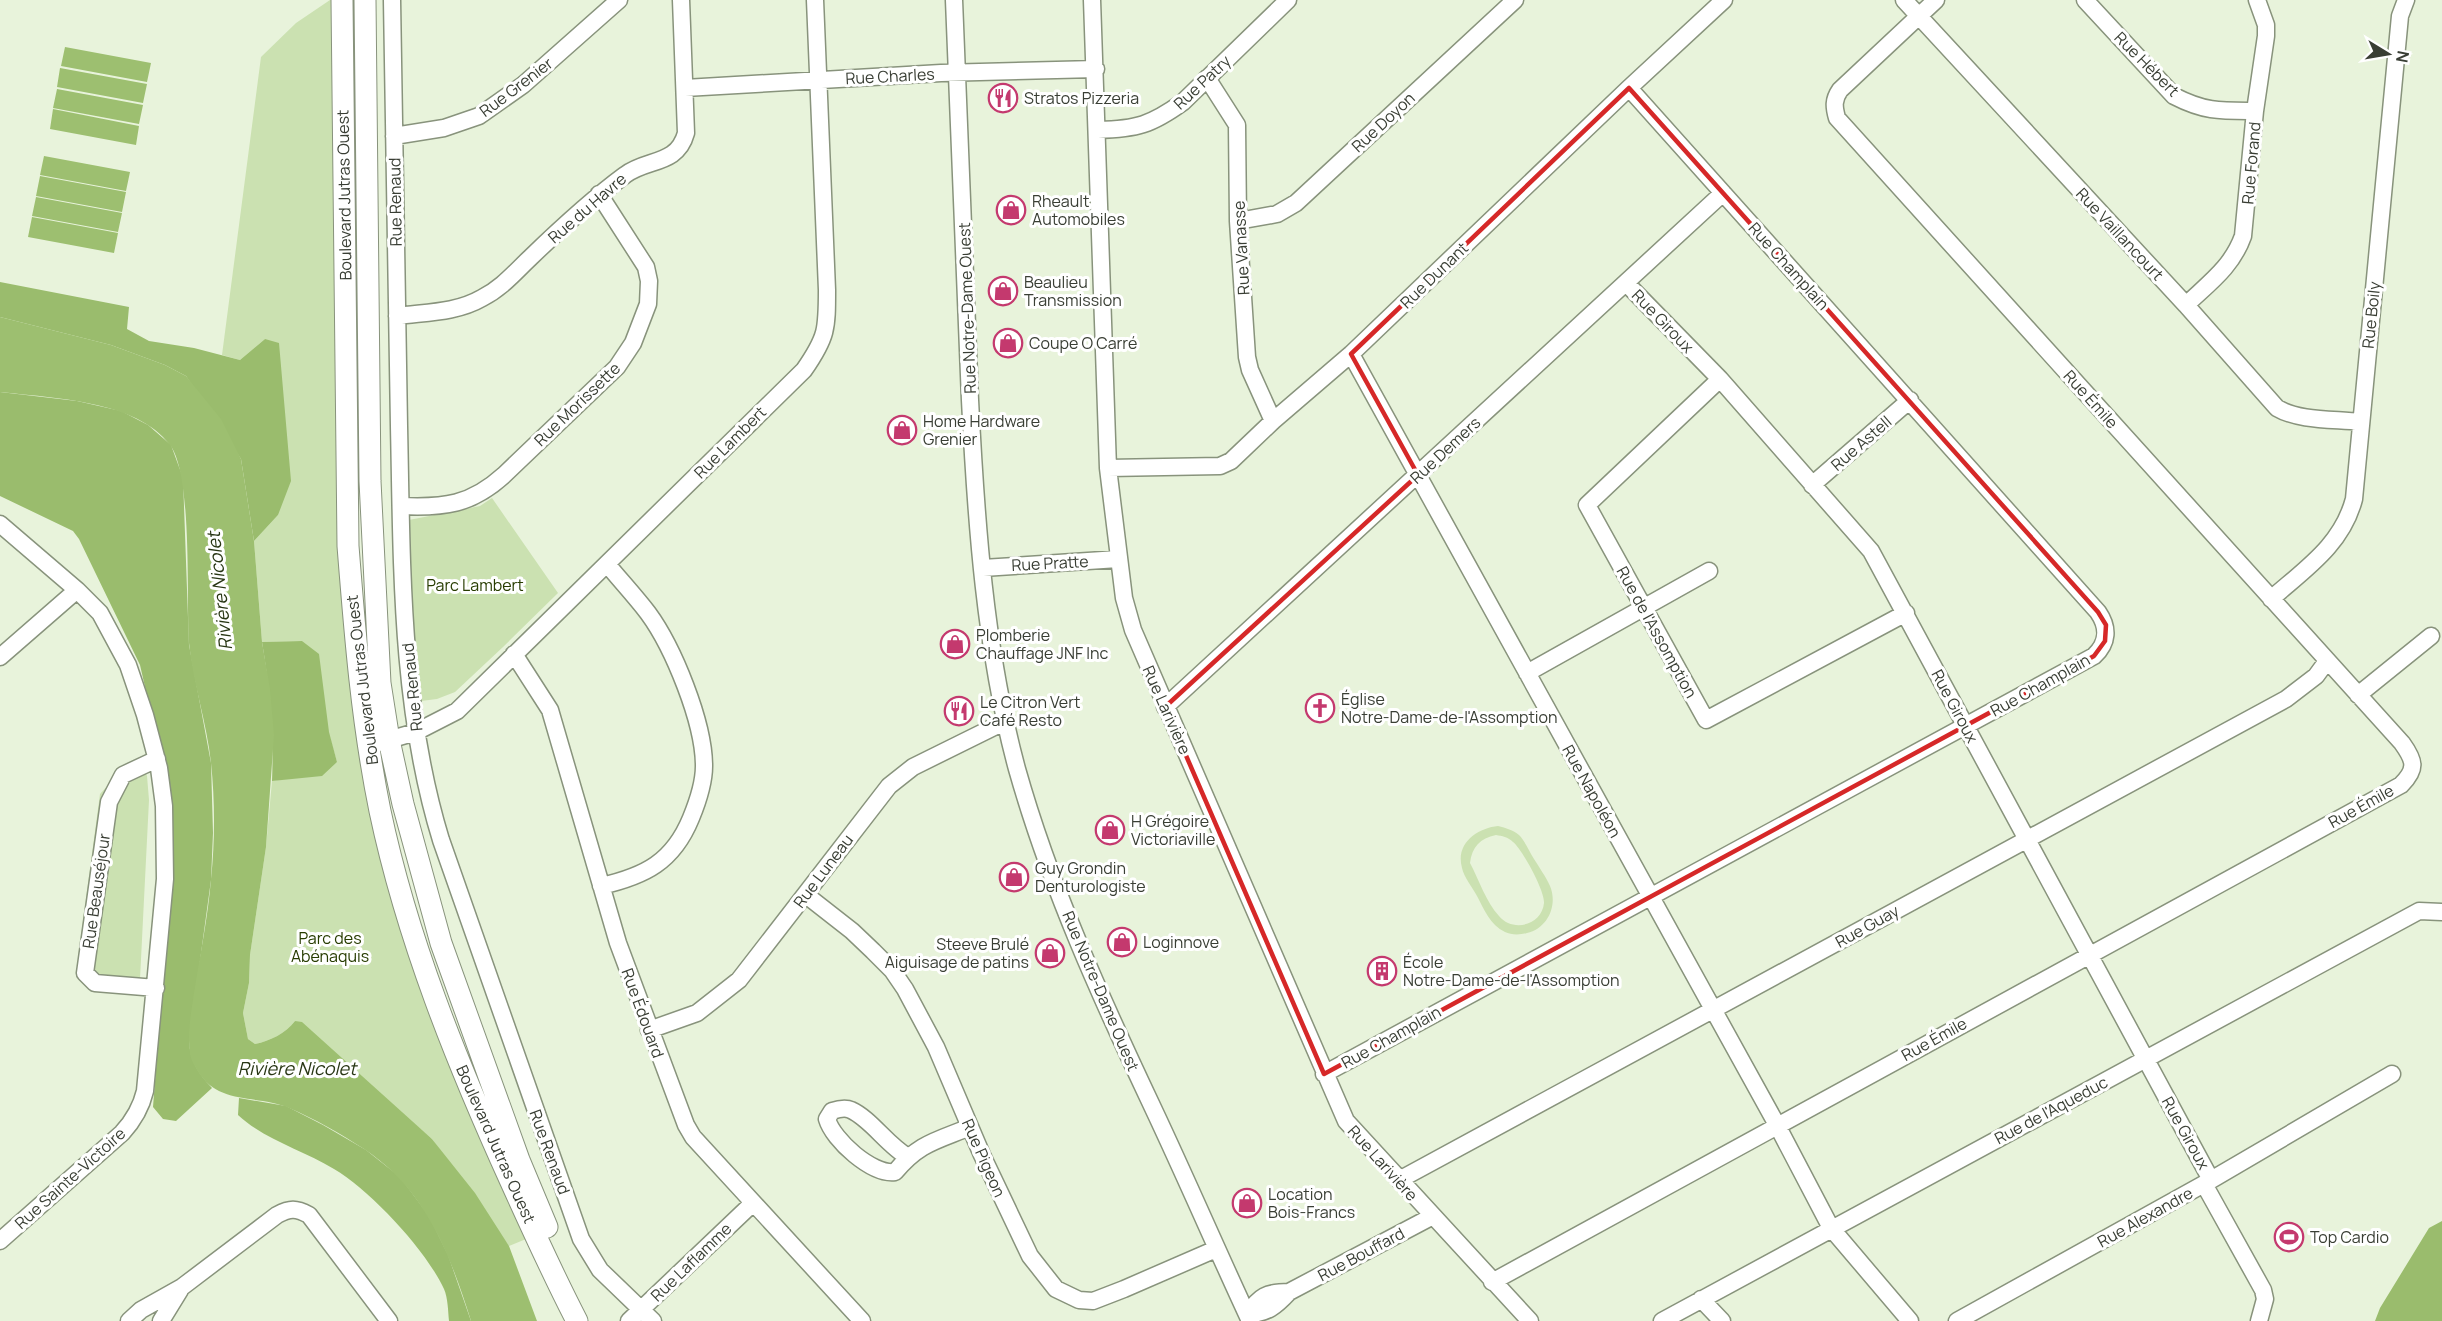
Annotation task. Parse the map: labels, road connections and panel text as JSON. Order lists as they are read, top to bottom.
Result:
{
  "streets": {
    "main road": ["Boulevard Jutras Ouest"],
    "street": [
      "Rue Hébert",
      "Rue Charles",
      "Rue Patry",
      "Rue Grenier",
      "Rue Doyon",
      "Rue Forand",
      "Rue Renaud",
      "Rue du Havre",
      "Rue Vaillancourt",
      "Rue Vanasse",
      "Rue Champlain",
      "Rue Dunant",
      "Rue Notre-Dame Ouest",
      "Rue Boily",
      "Rue Giroux",
      "Rue Émile",
      "Rue Morissette",
      "Rue Lambert",
      "Rue Astell",
      "Rue Demers",
      "Rue Pratte",
      "Rue de l'Assomption",
      "Rue Larivière",
      "Rue Napoléon",
      "Rue Luneau",
      "Rue Beauséjour",
      "Rue Guay",
      "Rue Édouard",
      "Rue de l'Aqueduc",
      "Rue Pigeon",
      "Rue Sainte-Victoire",
      "Rue Alexandre",
      "Rue Bouffard",
      "Rue Laflamme"
    ]
  },
  "crossings": [
    ["Rue Hébert", "Rue Forand"],
    ["Rue Charles", "Rue du Havre"],
    ["Rue Charles", "Rue Notre-Dame Ouest"],
    ["Rue Charles", "Rue Lambert"],
    ["Rue Charles", "Rue Larivière"],
    ["Rue Patry", "Rue Vanasse"],
    ["Rue Patry", "Rue Larivière"],
    ["Rue Grenier", "Rue Renaud"],
    ["Rue Doyon", "Rue Vanasse"],
    ["Rue Forand", "Rue Vaillancourt"],
    ["Boulevard Jutras Ouest", "Rue Lambert"],
    ["Rue Renaud", "Rue du Havre"],
    ["Rue Renaud", "Rue Morissette"],
    ["Rue Renaud", "Rue Lambert"],
    ["Rue Renaud", "Rue Laflamme"],
    ["Rue du Havre", "Rue Morissette"],
    ["Rue Vaillancourt", "Rue Boily"],
    ["Rue Vaillancourt", "Rue Émile"],
    ["Rue Vanasse", "Rue Dunant"],
    ["Rue Champlain", "Rue Dunant"],
    ["Rue Champlain", "Rue Giroux"],
    ["Rue Champlain", "Rue Astell"],
    ["Rue Champlain", "Rue Demers"],
    ["Rue Champlain", "Rue Larivière"],
    ["Rue Champlain", "Rue Napoléon"],
    ["Rue Dunant", "Rue Larivière"],
    ["Rue Dunant", "Rue Napoléon"],
    ["Rue Notre-Dame Ouest", "Rue Pratte"],
    ["Rue Notre-Dame Ouest", "Rue Luneau"],
    ["Rue Notre-Dame Ouest", "Rue Pigeon"],
    ["Rue Notre-Dame Ouest", "Rue Bouffard"],
    ["Rue Boily", "Rue Émile"],
    ["Rue Giroux", "Rue Émile"],
    ["Rue Giroux", "Rue Astell"],
    ["Rue Giroux", "Rue Demers"],
    ["Rue Giroux", "Rue de l'Assomption"],
    ["Rue Giroux", "Rue Guay"],
    ["Rue Giroux", "Rue de l'Aqueduc"],
    ["Rue Giroux", "Rue Alexandre"],
    ["Rue Émile", "Rue Larivière"],
    ["Rue Émile", "Rue Napoléon"],
    ["Rue Émile", "Rue Guay"],
    ["Rue Lambert", "Rue Édouard"],
    ["Rue Demers", "Rue Larivière"],
    ["Rue Demers", "Rue Napoléon"],
    ["Rue Pratte", "Rue Larivière"],
    ["Rue Larivière", "Rue Guay"],
    ["Rue Larivière", "Rue Bouffard"],
    ["Rue Napoléon", "Rue Guay"],
    ["Rue Napoléon", "Rue de l'Aqueduc"],
    ["Rue Luneau", "Rue Édouard"],
    ["Rue Luneau", "Rue Pigeon"],
    ["Rue Beauséjour", "Rue Sainte-Victoire"],
    ["Rue Édouard", "Rue Laflamme"]
  ],
  "water": ["Rivière Nicolet"],
  "parks": ["Parc Lambert", "Parc des Abénaquis"],
  "places": {
    "restaurant": ["Stratos Pizzeria", "Le Citron Vert Café Resto"],
    "shop": [
      "Rheault Automobiles",
      "Beaulieu Transmission",
      "Coupe O Carré",
      "Home Hardware Grenier",
      "Plomberie Chauffage JNF Inc",
      "H Grégoire Victoriaville",
      "Guy Grondin Denturologiste",
      "Loginnove",
      "Steeve Brulé Aiguisage de patins",
      "Location Bois-Francs"
    ],
    "church": ["Église Notre-Dame-de-l'Assomption"],
    "building": ["École Notre-Dame-de-l'Assomption"],
    "sports": ["Top Cardio"]
  },
  "north": "right"
}
